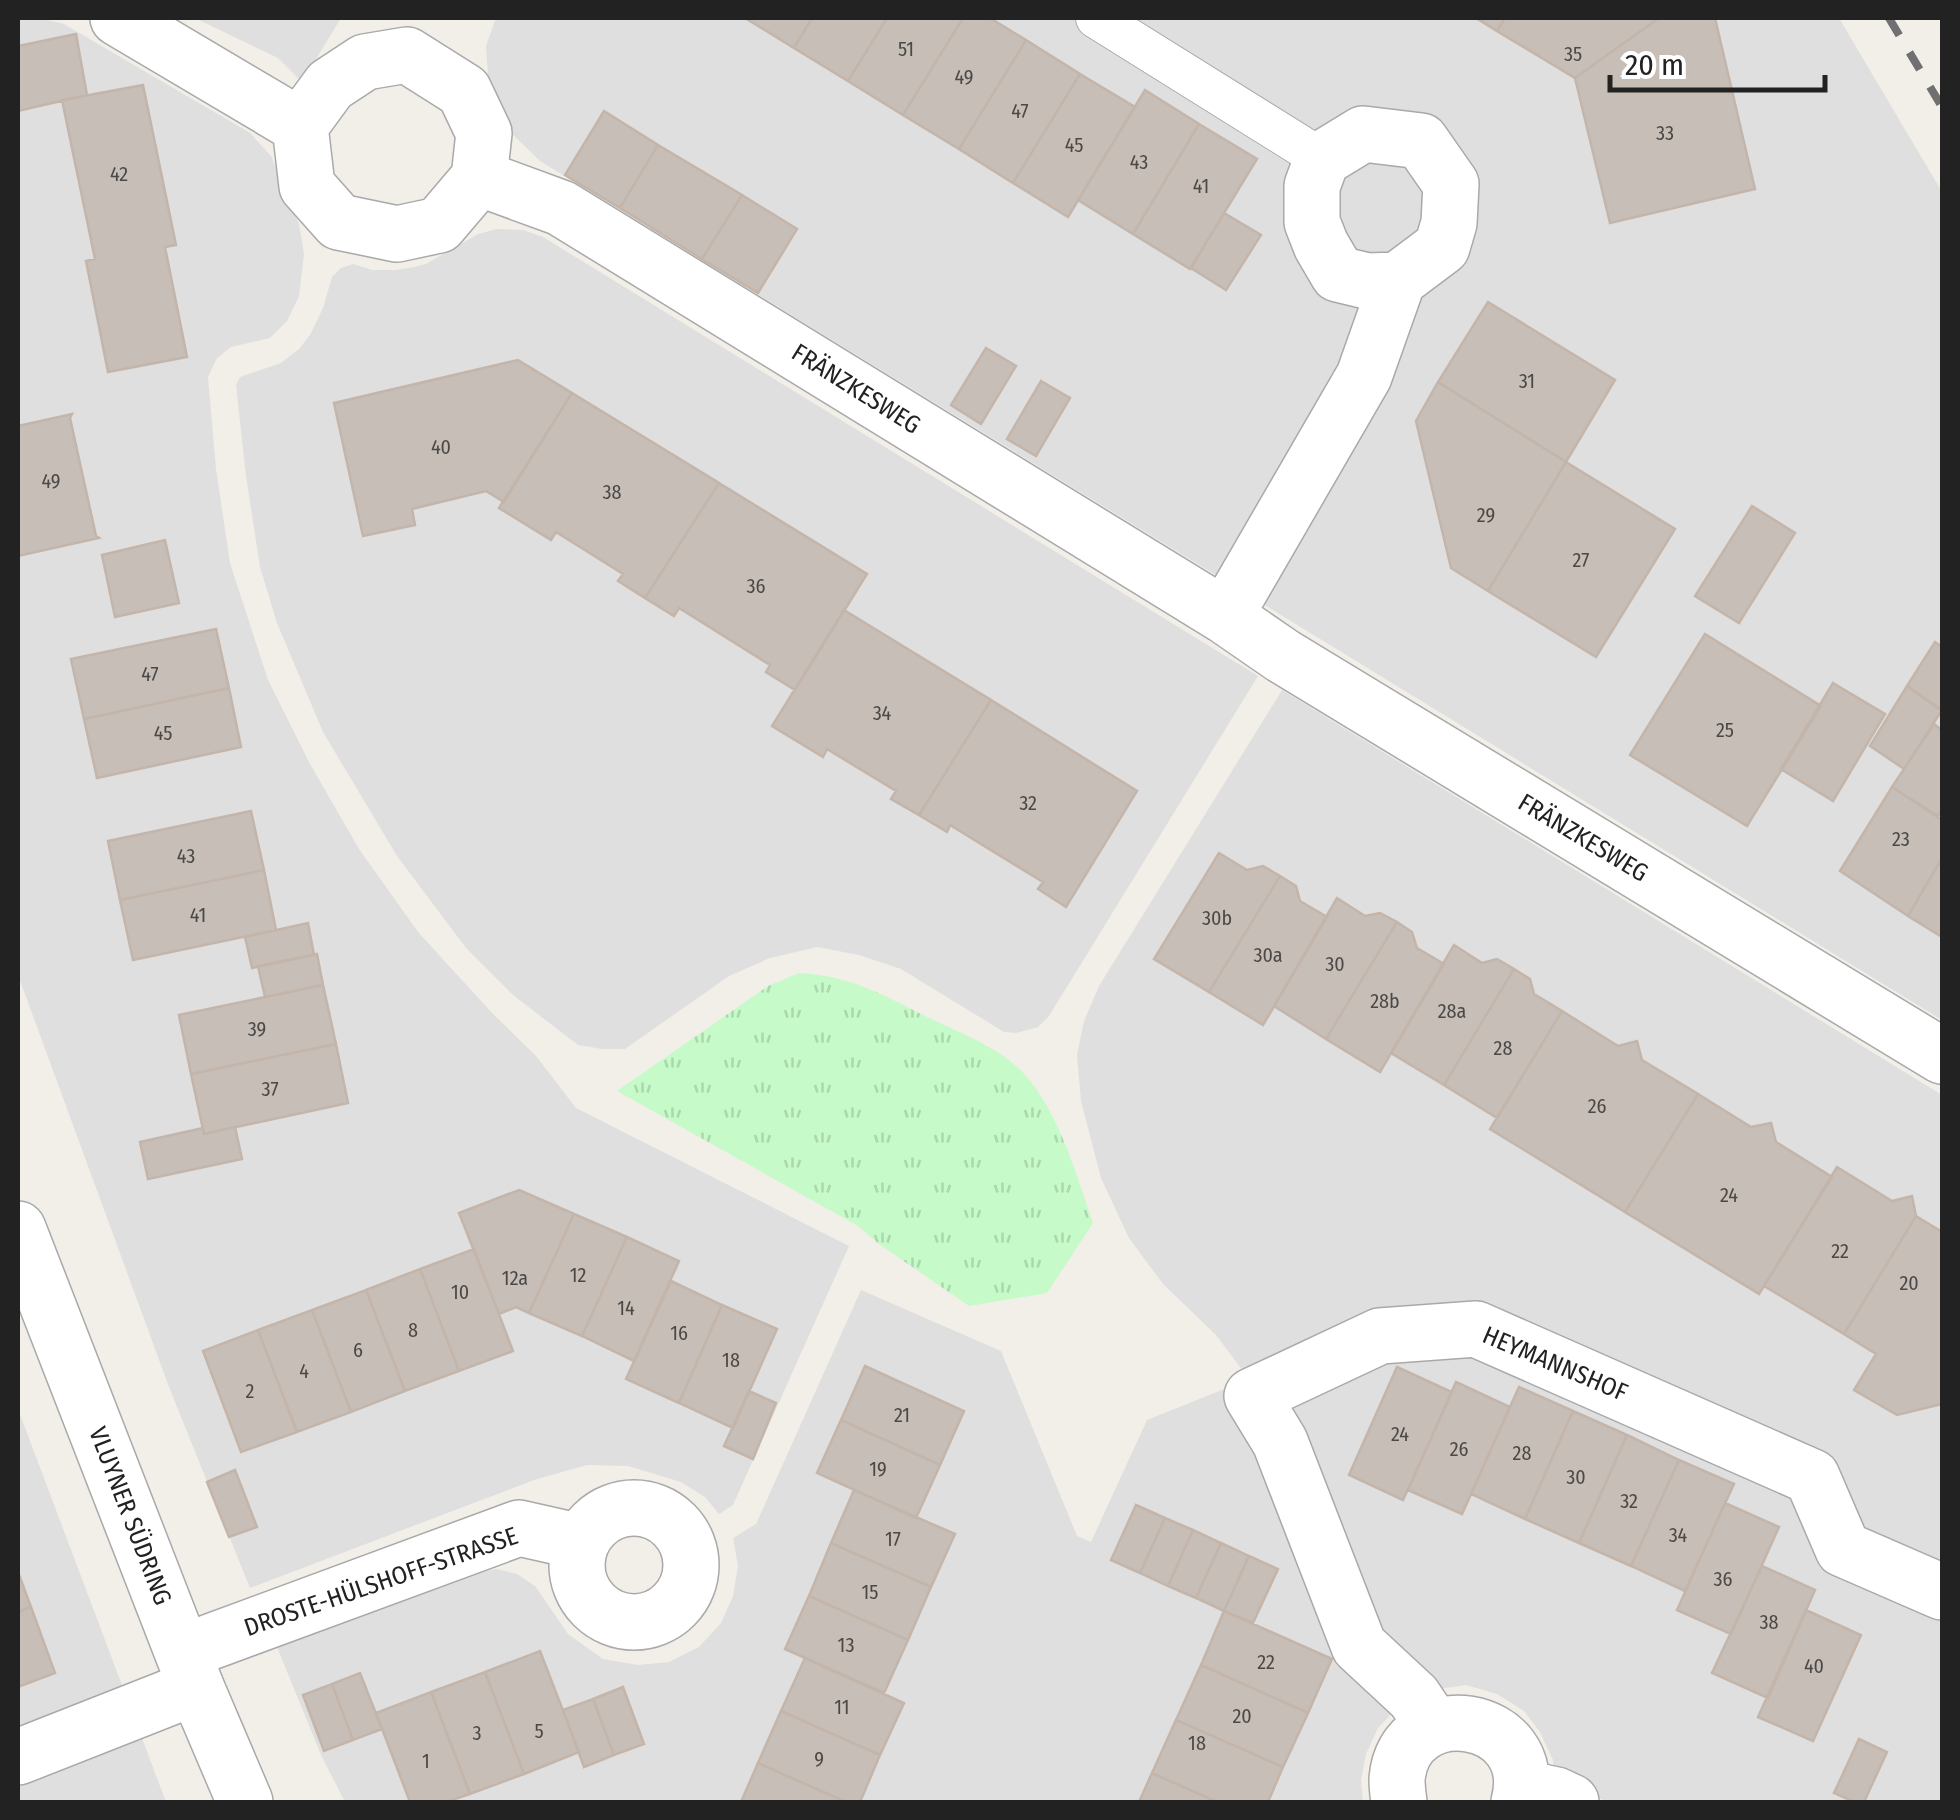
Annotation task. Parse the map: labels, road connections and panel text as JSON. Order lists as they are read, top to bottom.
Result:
{
  "streets": {
    "street": [
      "FRÄNZKESWEG",
      "HEYMANNSHOF",
      "VLUYNER SÜDRING",
      "DROSTE-HÜLSHOFF-STRASSE"
    ]
  },
  "crossings": [
    ["VLUYNER SÜDRING", "DROSTE-HÜLSHOFF-STRASSE"]
  ],
  "house_numbers": [
    "51",
    "35",
    "49",
    "47",
    "33",
    "45",
    "43",
    "42",
    "41",
    "31",
    "40",
    "49",
    "38",
    "29",
    "27",
    "36",
    "47",
    "34",
    "25",
    "45",
    "32",
    "23",
    "43",
    "41",
    "30b",
    "30a",
    "30",
    "28b",
    "28a",
    "39",
    "28",
    "37",
    "26",
    "24",
    "22",
    "12",
    "12a",
    "20",
    "10",
    "14",
    "8",
    "16",
    "6",
    "18",
    "4",
    "2",
    "21",
    "24",
    "26",
    "28",
    "19",
    "30",
    "32",
    "34",
    "17",
    "36",
    "15",
    "38",
    "13",
    "22",
    "40",
    "11",
    "20",
    "5",
    "3",
    "18",
    "9",
    "1"
  ],
  "scale_bar": "20 m"
}
